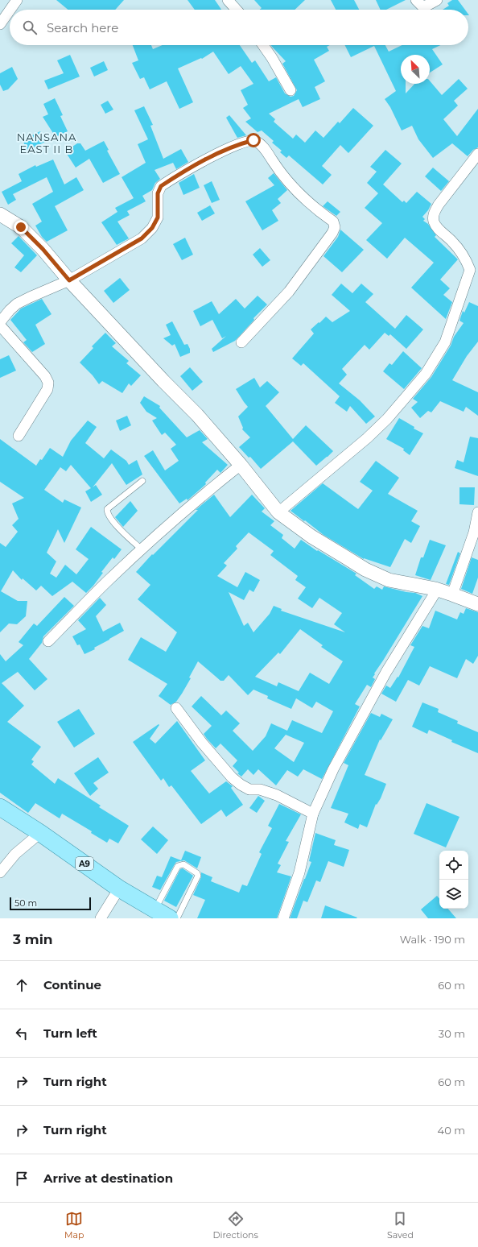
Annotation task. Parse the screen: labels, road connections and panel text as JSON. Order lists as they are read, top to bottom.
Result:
{
  "streets": {
    "main road": ["A9"]
  },
  "districts": ["NANSANA EAST II B"],
  "scale_bar": "50 m",
  "north": "top left",
  "page": {
    "search": "Search here",
    "scale": "50 m",
    "heading": ["3 min", "Walk · 190 m"],
    "list": [
      ["Continue", "60 m"],
      ["Turn left", "30 m"],
      ["Turn right", "60 m"],
      ["Turn right", "40 m"],
      "Arrive at destination"
    ],
    "nav": ["Map", "Directions", "Saved"]
  }
}
